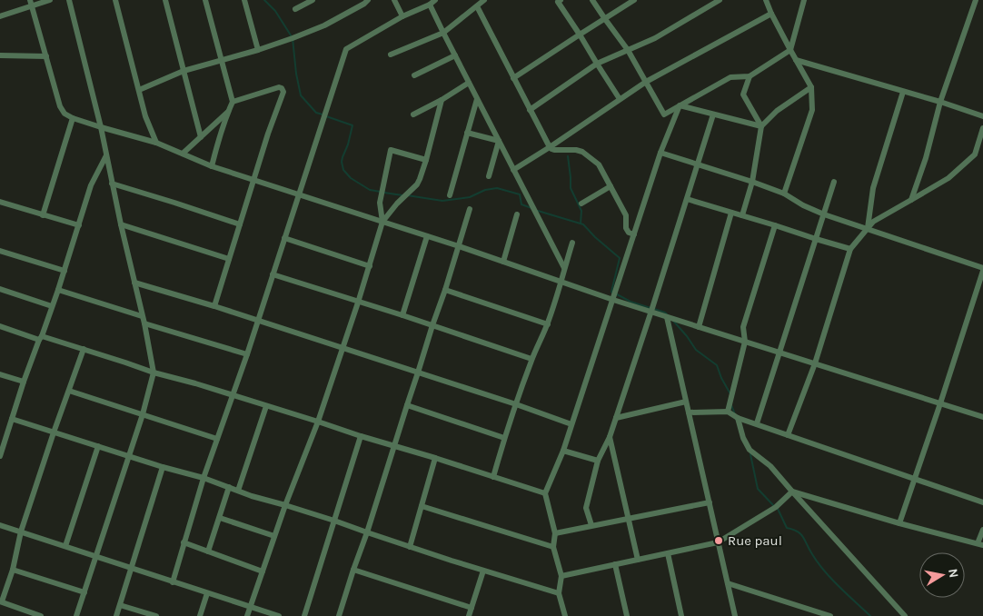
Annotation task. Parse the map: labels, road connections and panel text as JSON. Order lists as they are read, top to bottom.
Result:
{
  "places": ["Rue paul"],
  "north": "right"
}
